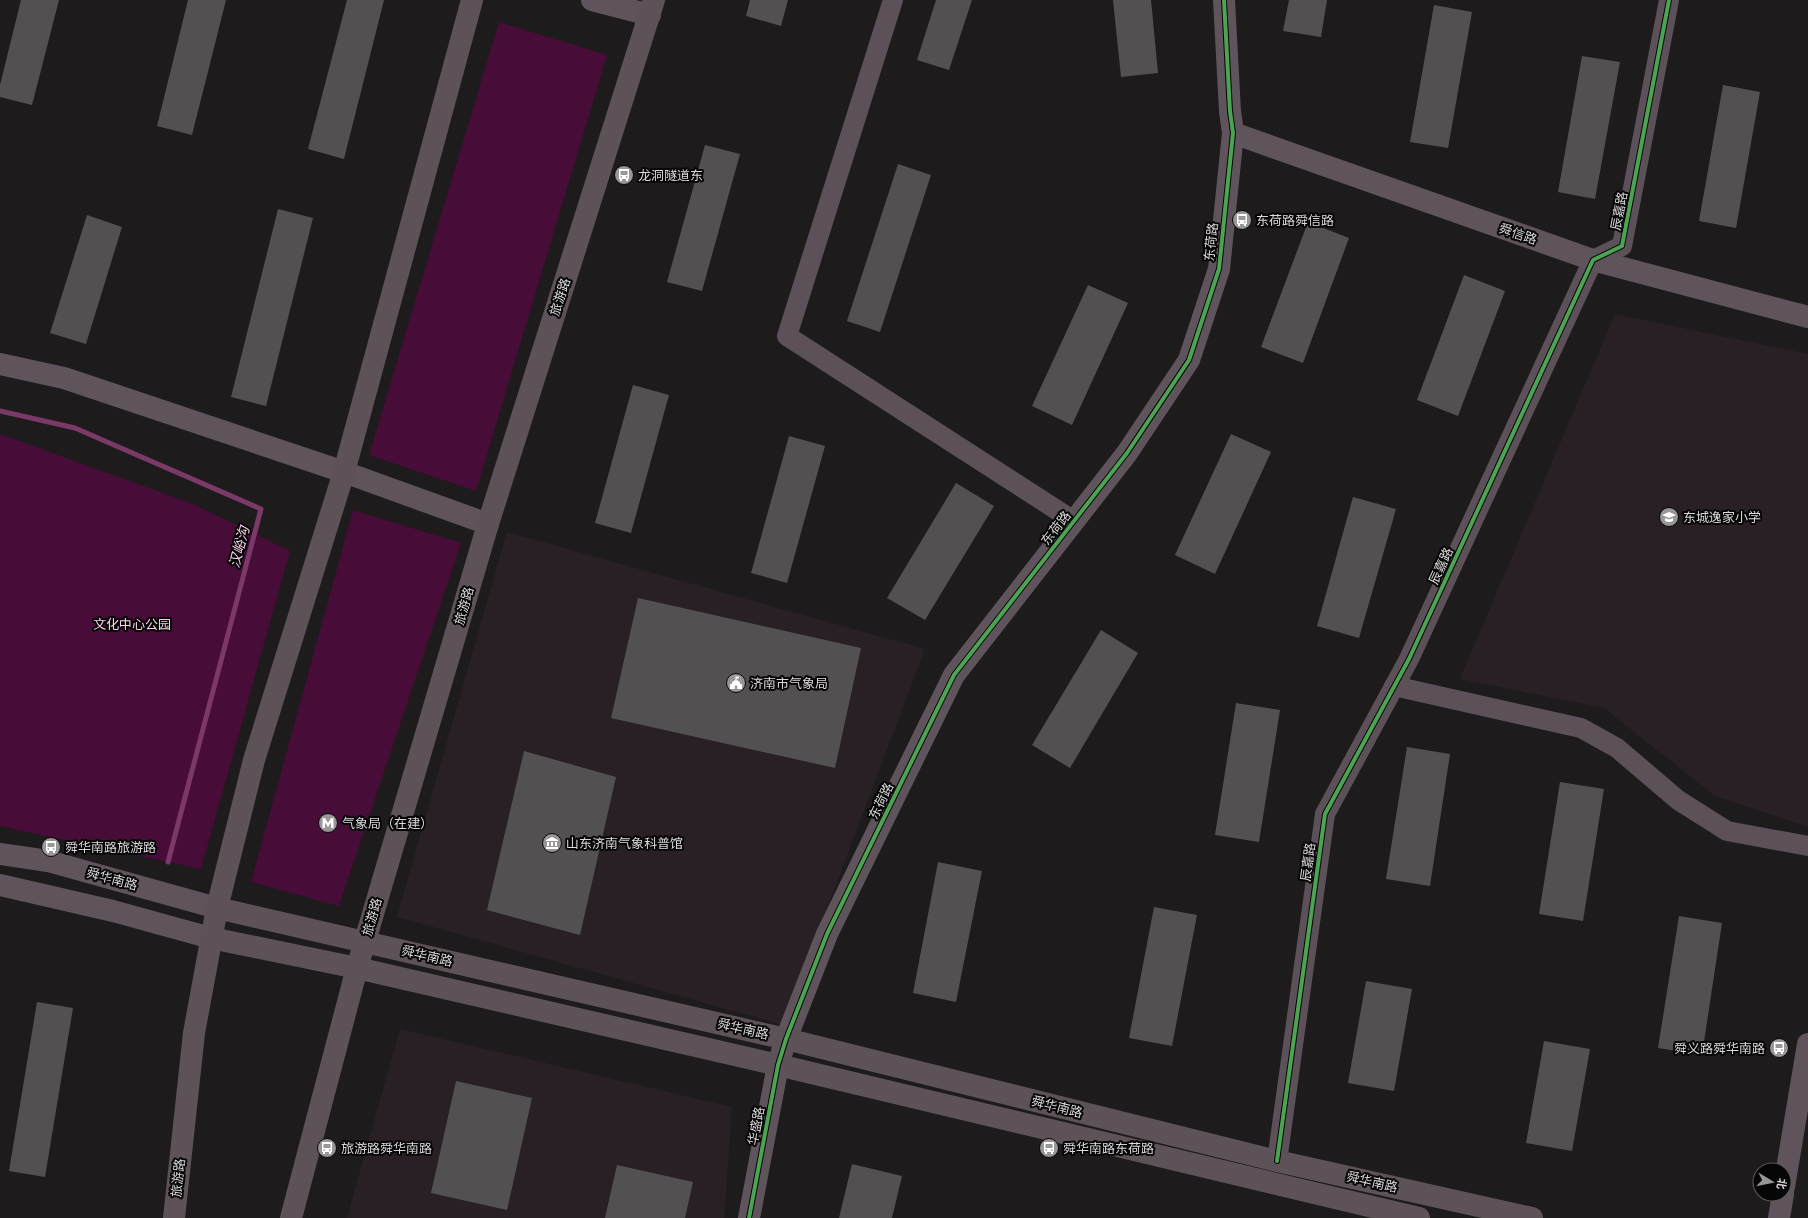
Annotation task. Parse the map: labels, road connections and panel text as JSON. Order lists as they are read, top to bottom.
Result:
{
  "streets": {
    "main road": ["旅游路", "舜华南路"],
    "street": [
      "辰嘉路",
      "舜信路",
      "东荷路",
      "华盛路"
    ]
  },
  "crossings": [
    ["辰嘉路", "舜信路"],
    ["辰嘉路", "舜华南路"],
    ["舜信路", "东荷路"],
    ["东荷路", "舜华南路"],
    ["东荷路", "华盛路"],
    ["旅游路", "舜华南路"],
    ["舜华南路", "华盛路"]
  ],
  "water": ["汉峪沟"],
  "parks": ["文化中心公园"],
  "places": {
    "bus stop": [
      "龙洞隧道东",
      "东荷路舜信路",
      "舜华南路旅游路",
      "舜义路舜华南路",
      "旅游路舜华南路",
      "舜华南路东荷路"
    ],
    "school or university": ["东城逸家小学"],
    "public building": ["济南市气象局"],
    "metro station": ["气象局（在建）"],
    "museum": ["山东济南气象科普馆"]
  },
  "north": "right"
}
